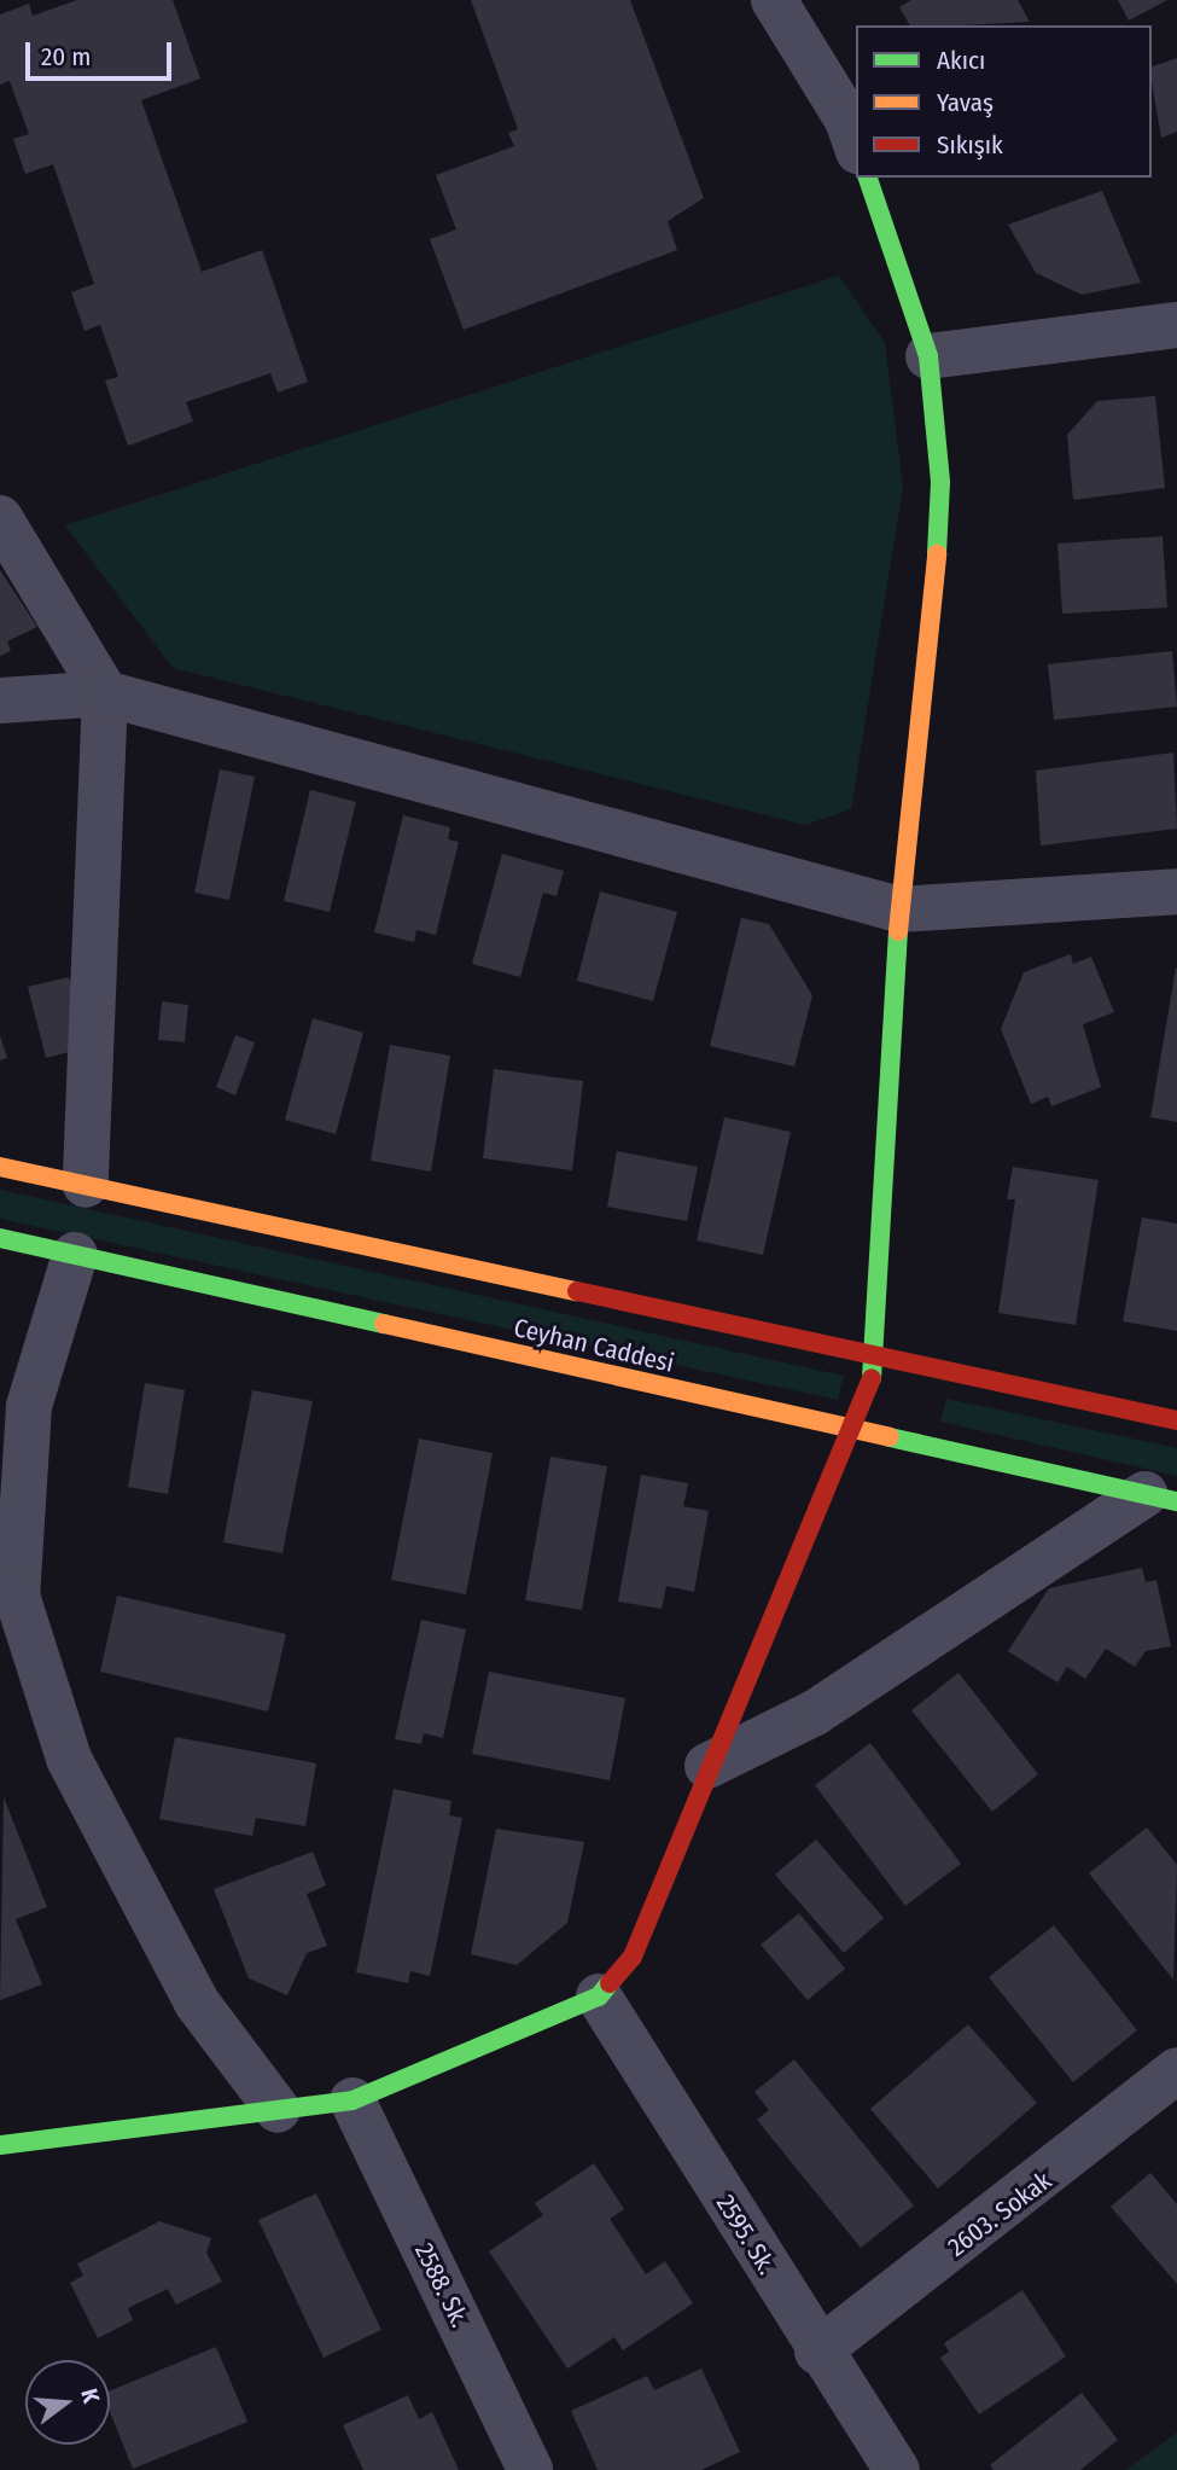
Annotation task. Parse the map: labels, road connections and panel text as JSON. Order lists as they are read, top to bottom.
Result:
{
  "streets": {
    "street": [
      "Ceyhan Caddesi",
      "2603. Sokak",
      "2595. Sk.",
      "2588. Sk."
    ]
  },
  "crossings": [
    ["2603. Sokak", "2595. Sk."]
  ],
  "legend": ["Akıcı", "Yavaş", "Sıkışık"],
  "scale_bar": "20 m",
  "north": "right"
}
